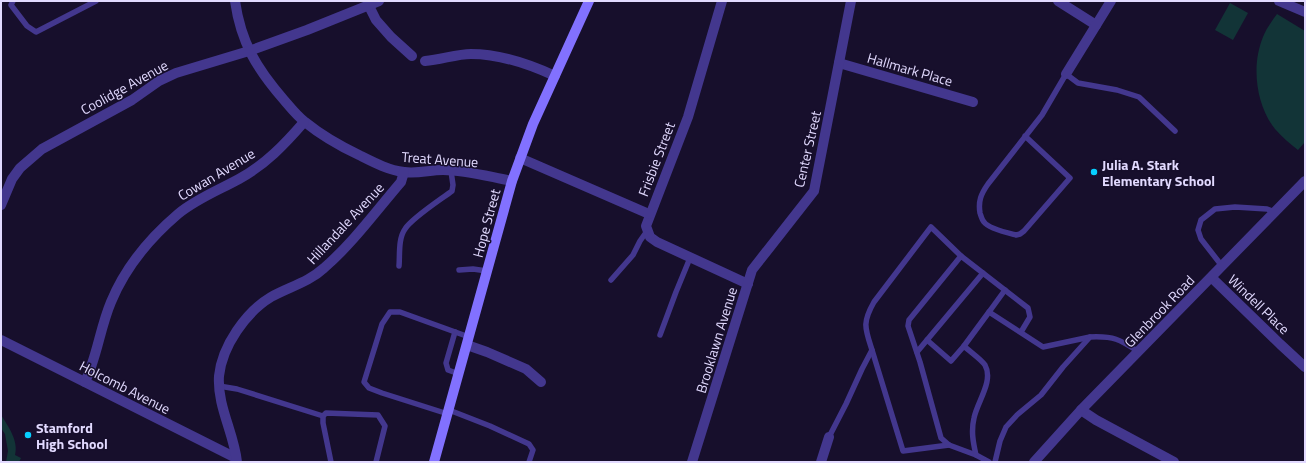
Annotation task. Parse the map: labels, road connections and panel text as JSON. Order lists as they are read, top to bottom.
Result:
{
  "streets": {
    "main road": ["Hope Street"],
    "street": [
      "Hallmark Place",
      "Coolidge Avenue",
      "Center Street",
      "Treat Avenue",
      "Frisbie Street",
      "Cowan Avenue",
      "Hillandale Avenue",
      "Windell Place",
      "Glenbrook Road",
      "Brooklawn Avenue",
      "Holcomb Avenue"
    ]
  },
  "crossings": [
    ["Hallmark Place", "Center Street"],
    ["Coolidge Avenue", "Treat Avenue"],
    ["Center Street", "Brooklawn Avenue"],
    ["Treat Avenue", "Cowan Avenue"],
    ["Treat Avenue", "Hillandale Avenue"],
    ["Treat Avenue", "Hope Street"],
    ["Frisbie Street", "Hope Street"],
    ["Cowan Avenue", "Holcomb Avenue"],
    ["Hillandale Avenue", "Holcomb Avenue"],
    ["Windell Place", "Glenbrook Road"]
  ],
  "places": ["Julia A. Stark Elementary School", "Stamford High School"]
}
